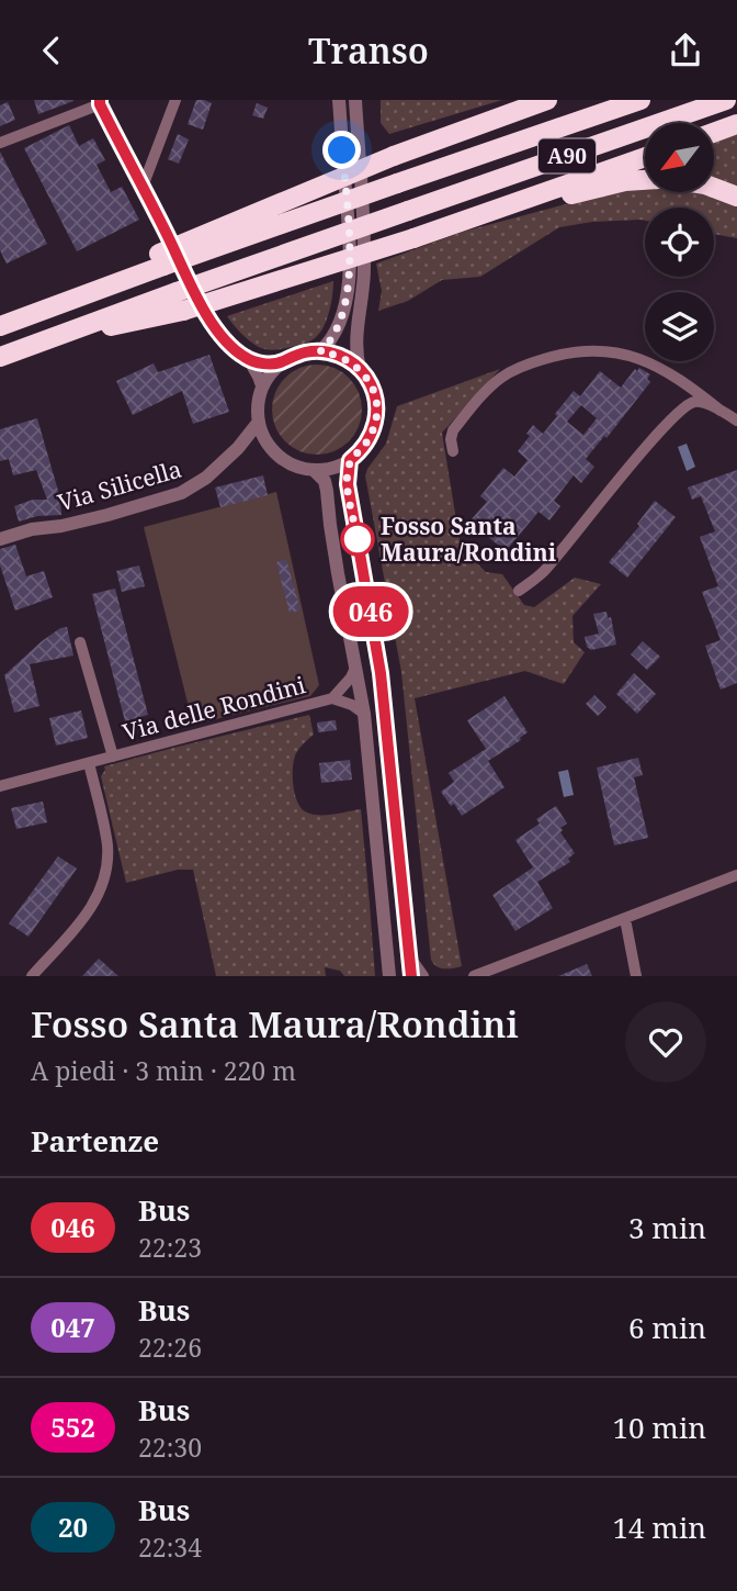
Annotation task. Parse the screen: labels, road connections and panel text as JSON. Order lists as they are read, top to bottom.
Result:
{
  "streets": {
    "highway": ["A90"],
    "street": ["Via Silicella", "Via delle Rondini"]
  },
  "places": ["Fosso Santa Maura/Rondini"],
  "lines": ["bus line 046"],
  "north": "bottom left",
  "page": {
    "header": "Transo",
    "on_map": "046",
    "heading": [
      ["Fosso Santa Maura/Rondini", "A piedi · 3 min · 220 m"],
      "Partenze"
    ],
    "list": [
      {
        "mark": "046",
        "name": "Bus",
        "note": "22:23",
        "value": "3 min"
      },
      {
        "mark": "047",
        "name": "Bus",
        "note": "22:26",
        "value": "6 min"
      },
      {
        "mark": "552",
        "name": "Bus",
        "note": "22:30",
        "value": "10 min"
      },
      {
        "mark": "20",
        "name": "Bus",
        "note": "22:34",
        "value": "14 min"
      }
    ]
  }
}
